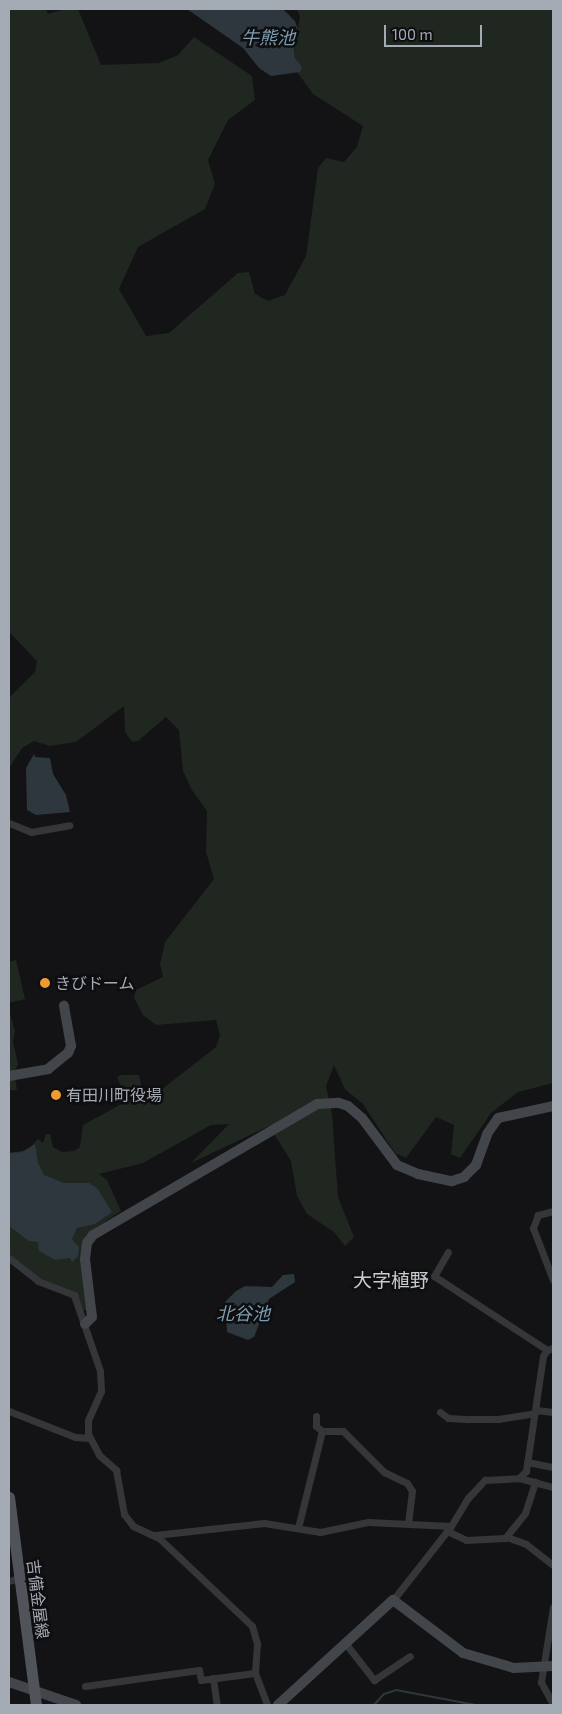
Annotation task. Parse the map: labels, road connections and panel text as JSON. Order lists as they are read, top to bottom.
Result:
{
  "streets": {
    "main road": ["吉備金屋線"]
  },
  "districts": ["大字植野"],
  "water": ["牛熊池", "北谷池"],
  "places": ["きびドーム", "有田川町役場"],
  "scale_bar": "100 m"
}
